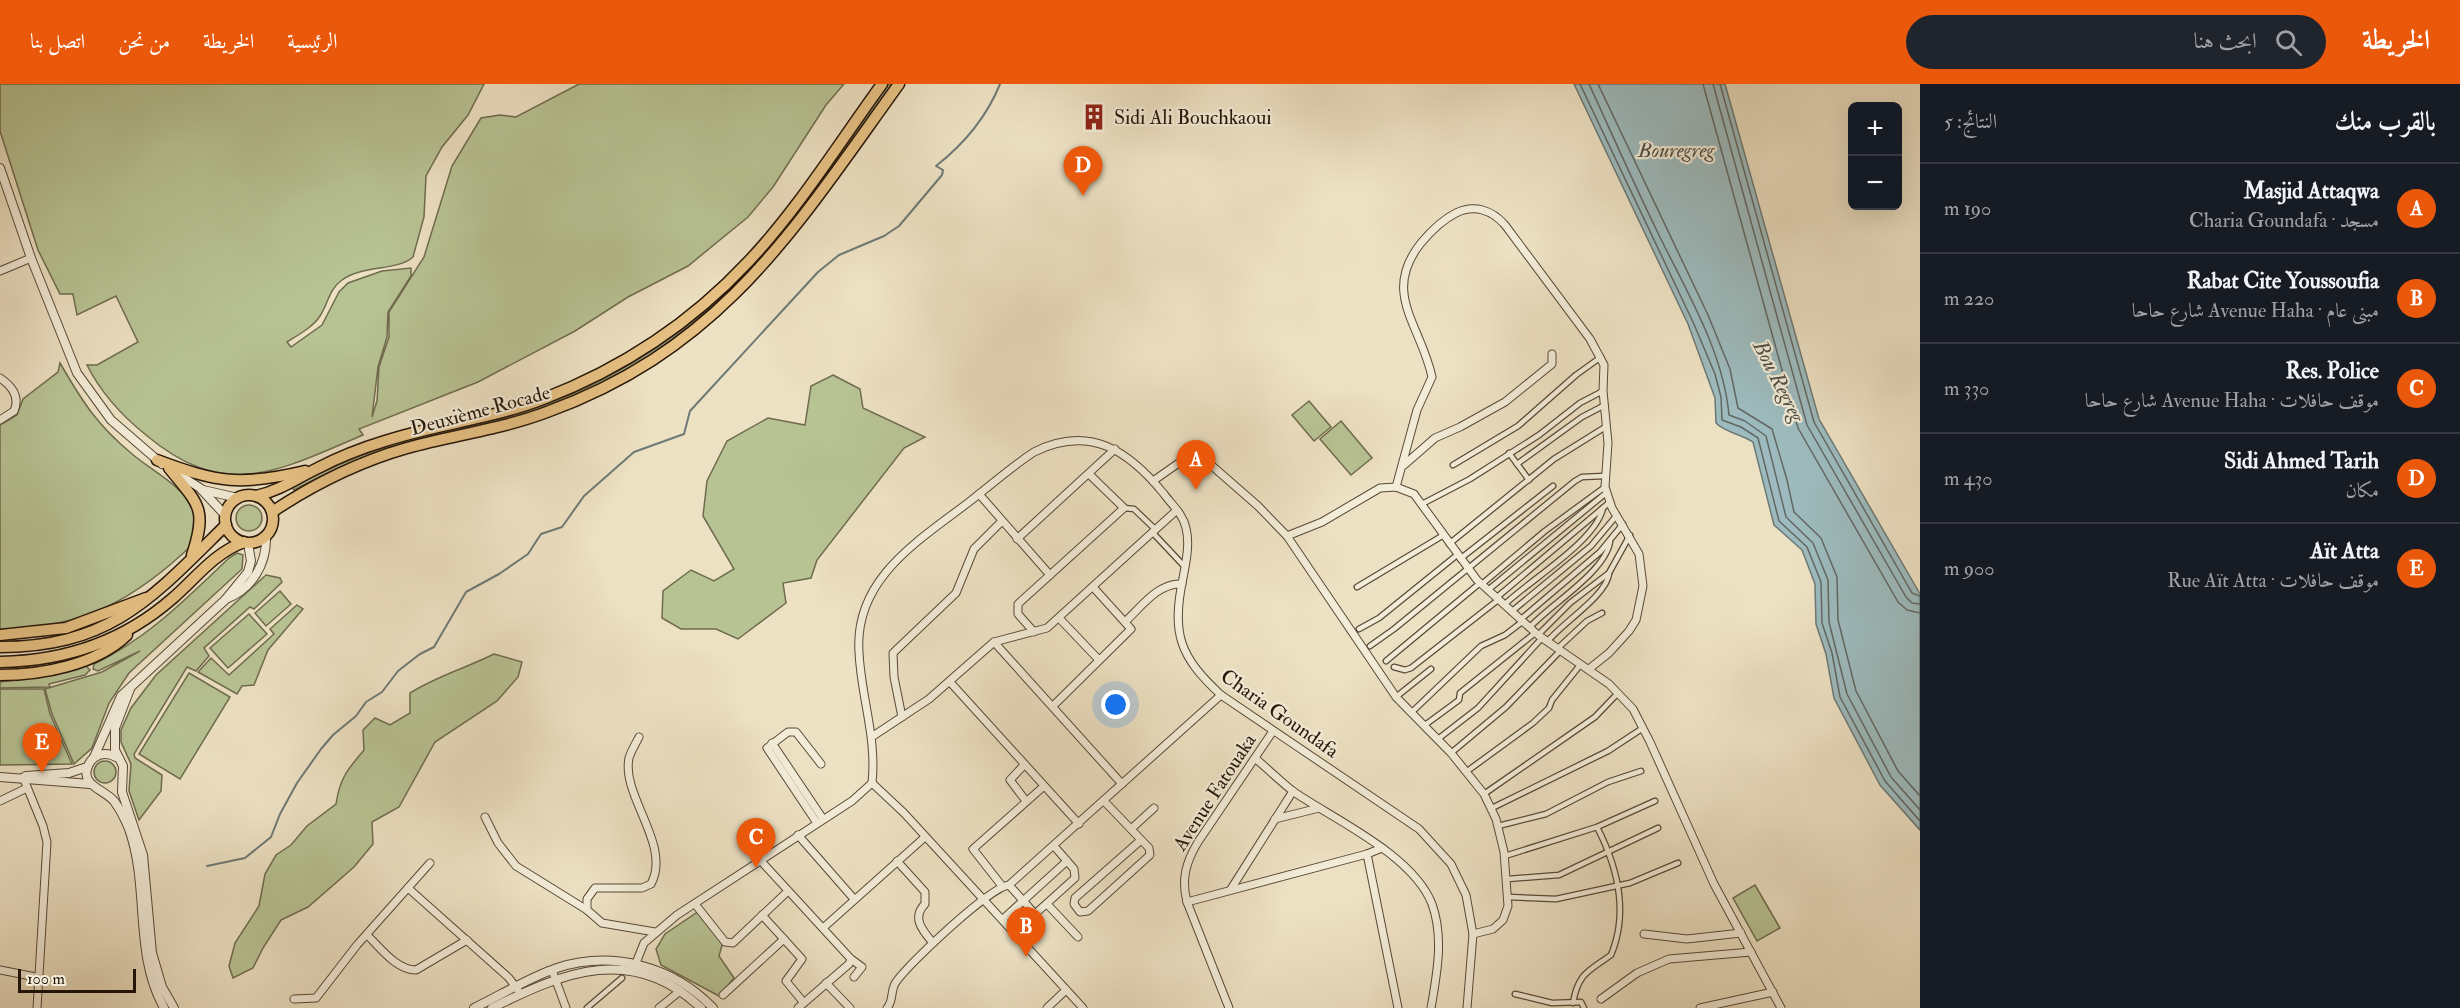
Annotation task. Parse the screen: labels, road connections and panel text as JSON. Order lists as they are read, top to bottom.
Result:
{
  "streets": {
    "highway": ["Deuxième Rocade"],
    "street": ["Charia Goundafa", "Avenue Fatouaka"]
  },
  "crossings": [
    ["Charia Goundafa", "Avenue Fatouaka"]
  ],
  "water": ["Bouregreg", "Bou Regreg"],
  "places": {
    "building": ["Sidi Ali Bouchkaoui"]
  },
  "scale_bar": "100 m",
  "page": {
    "header": "الخريطة",
    "search": "ابحث هنا",
    "nav": [
      "الرئيسية",
      "الخريطة",
      "من نحن",
      "اتصل بنا"
    ],
    "heading": ["بالقرب منك", "النتائج: 5"],
    "map_buttons": ["+", "−"],
    "pins": [
      "D",
      "A",
      "E",
      "C",
      "B"
    ],
    "list": [
      {
        "mark": "A",
        "name": "Masjid Attaqwa",
        "note": "مسجد · Charia Goundafa",
        "value": "190 m"
      },
      {
        "mark": "B",
        "name": "Rabat Cite Youssoufia",
        "note": "مبنى عام · Avenue Haha شارع حاحا",
        "value": "220 m"
      },
      {
        "mark": "C",
        "name": "Res. Police",
        "note": "موقف حافلات · Avenue Haha شارع حاحا",
        "value": "330 m"
      },
      {
        "mark": "D",
        "name": "Sidi Ahmed Tarih",
        "note": "مكان",
        "value": "430 m"
      },
      {
        "mark": "E",
        "name": "Aït Atta",
        "note": "موقف حافلات · Rue Aït Atta",
        "value": "900 m"
      }
    ],
    "scale": "100 m"
  }
}
